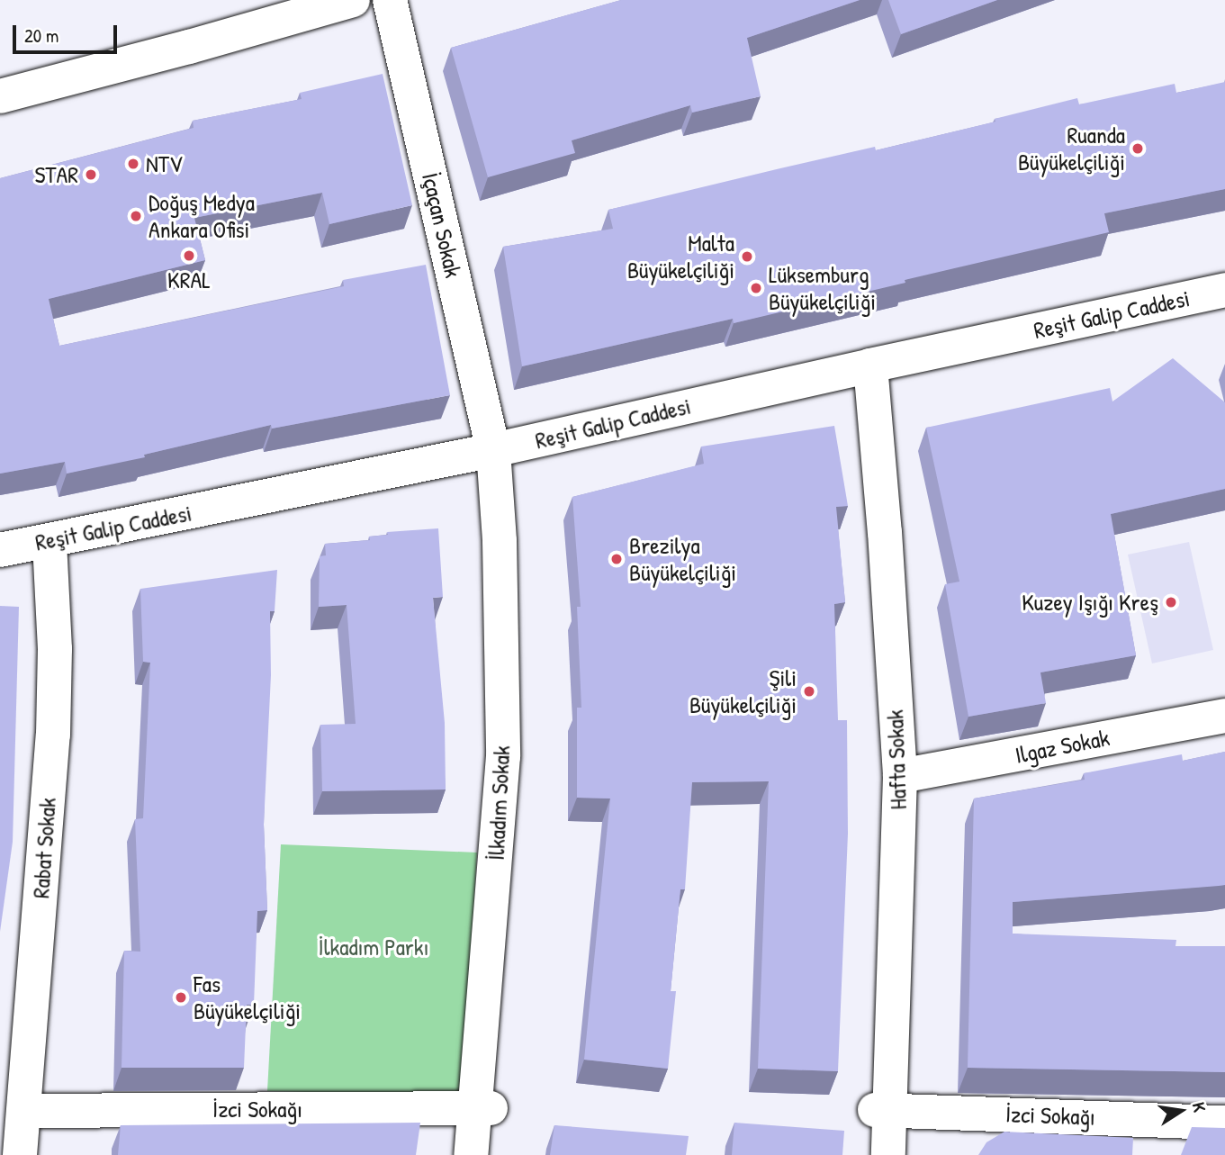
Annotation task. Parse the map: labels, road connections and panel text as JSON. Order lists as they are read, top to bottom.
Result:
{
  "streets": {
    "street": [
      "İçaçan Sokak",
      "Reşit Galip Caddesi",
      "Ilgaz Sokak",
      "Hafta Sokak",
      "İlkadım Sokak",
      "Rabat Sokak",
      "İzci Sokağı"
    ]
  },
  "crossings": [
    ["İçaçan Sokak", "Reşit Galip Caddesi"],
    ["İçaçan Sokak", "İlkadım Sokak"],
    ["Reşit Galip Caddesi", "Hafta Sokak"],
    ["Reşit Galip Caddesi", "İlkadım Sokak"],
    ["Reşit Galip Caddesi", "Rabat Sokak"],
    ["Ilgaz Sokak", "Hafta Sokak"],
    ["Hafta Sokak", "İzci Sokağı"],
    ["İlkadım Sokak", "İzci Sokağı"],
    ["Rabat Sokak", "İzci Sokağı"]
  ],
  "parks": ["İlkadım Parkı"],
  "places": [
    "Ruanda Büyükelçiliği",
    "NTV",
    "STAR",
    "Doğuş Medya Ankara Ofisi",
    "KRAL",
    "Malta Büyükelçiliği",
    "Lüksemburg Büyükelçiliği",
    "Brezilya Büyükelçiliği",
    "Kuzey Işığı Kreş",
    "Şili Büyükelçiliği",
    "Fas Büyükelçiliği"
  ],
  "scale_bar": "20 m",
  "north": "right"
}
